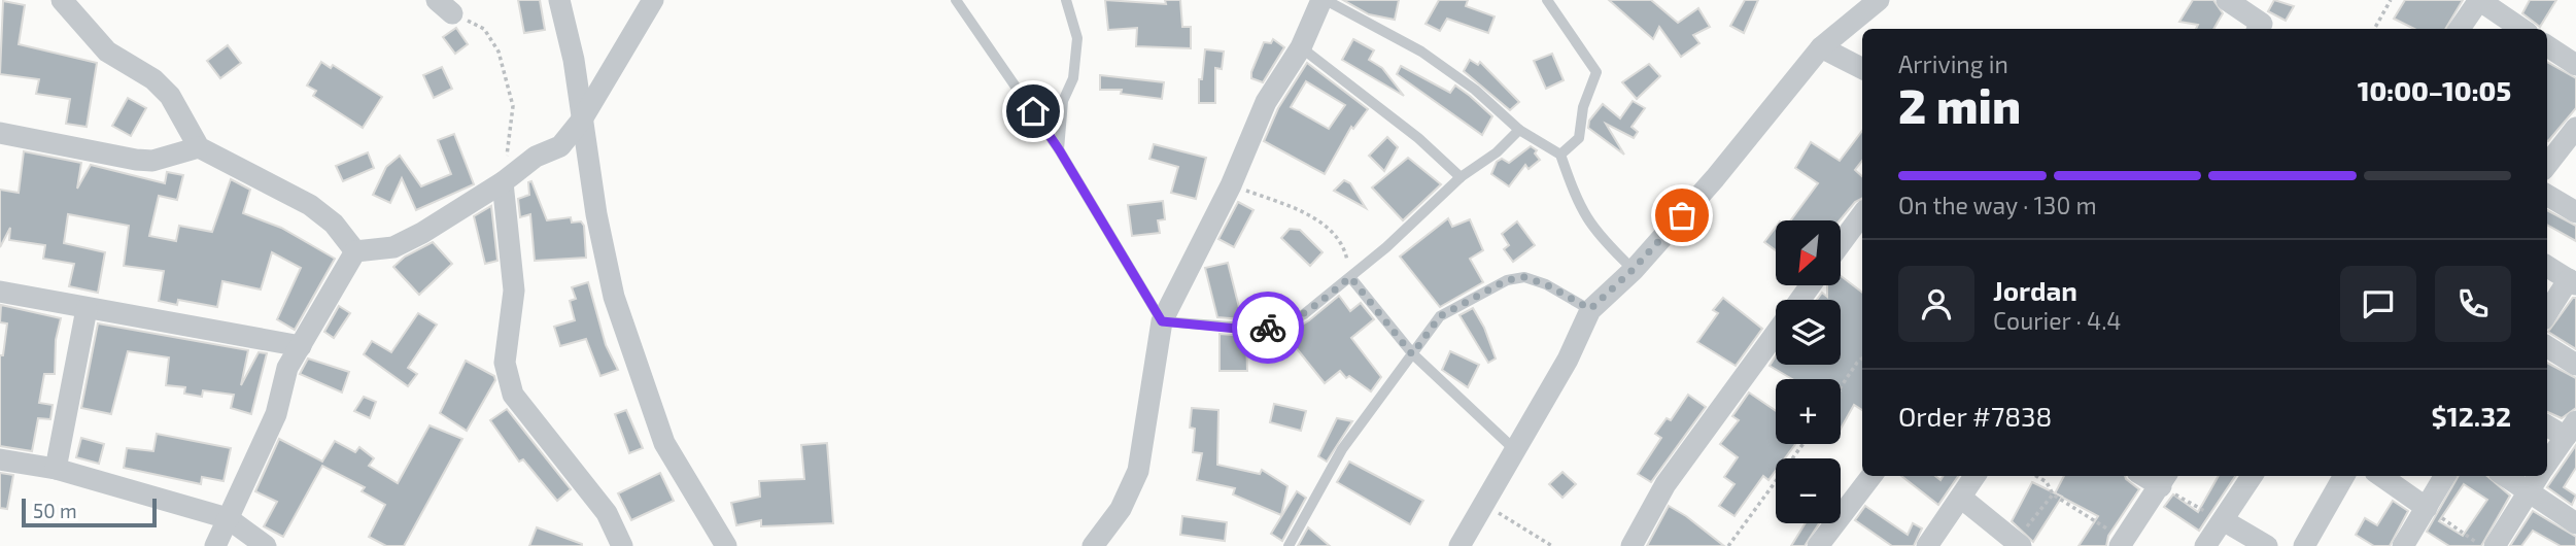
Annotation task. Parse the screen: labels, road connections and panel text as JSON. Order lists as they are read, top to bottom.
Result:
{
  "scale_bar": "50 m",
  "north": "bottom left",
  "page": {
    "heading": ["2 min", "Arriving in", "10:00–10:05"],
    "panel": [
      "Jordan",
      "Courier · 4.4",
      "Order #7838",
      "$12.32"
    ],
    "bar": "On the way · 130 m",
    "map_buttons": ["+", "−"],
    "scale": "50 m"
  }
}
